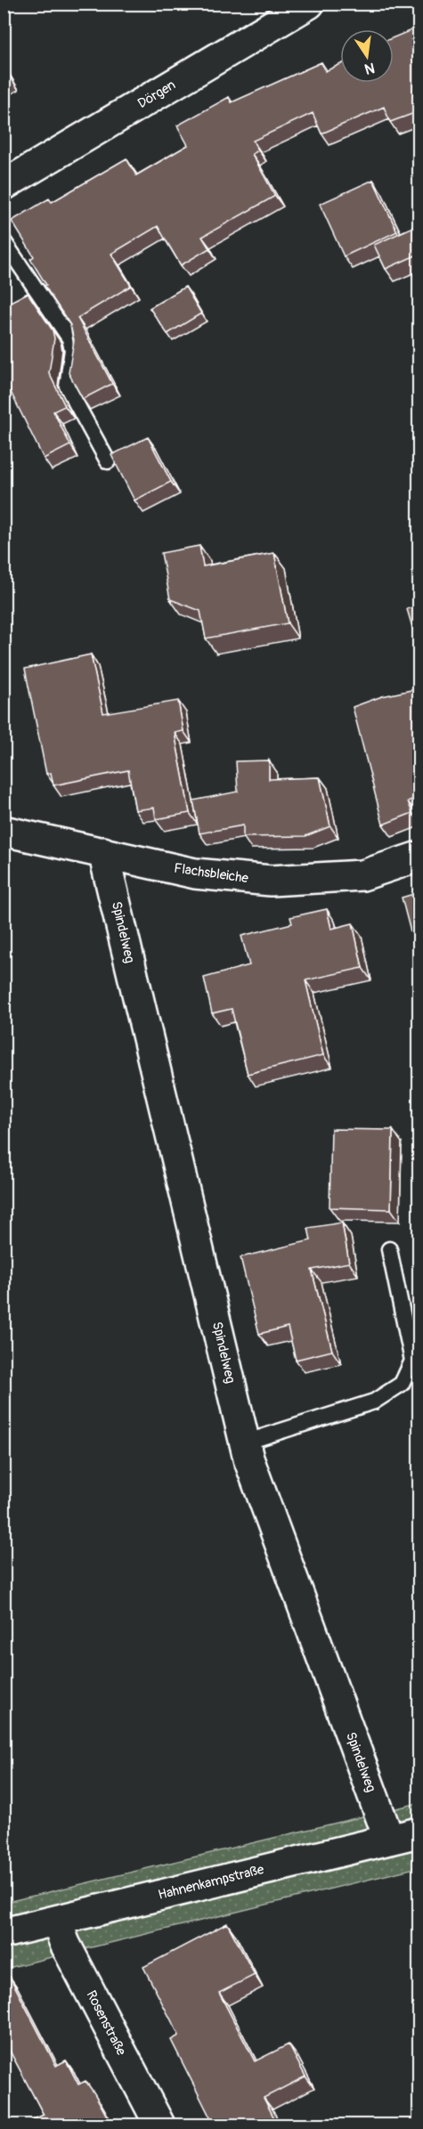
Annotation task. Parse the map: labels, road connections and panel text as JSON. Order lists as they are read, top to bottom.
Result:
{
  "streets": {
    "street": [
      "Dörgen",
      "Flachsbleiche",
      "Spindelweg",
      "Hahnenkampstraße",
      "Rosenstraße"
    ]
  },
  "crossings": [
    ["Flachsbleiche", "Spindelweg"],
    ["Spindelweg", "Hahnenkampstraße"],
    ["Hahnenkampstraße", "Rosenstraße"]
  ],
  "north": "bottom"
}
